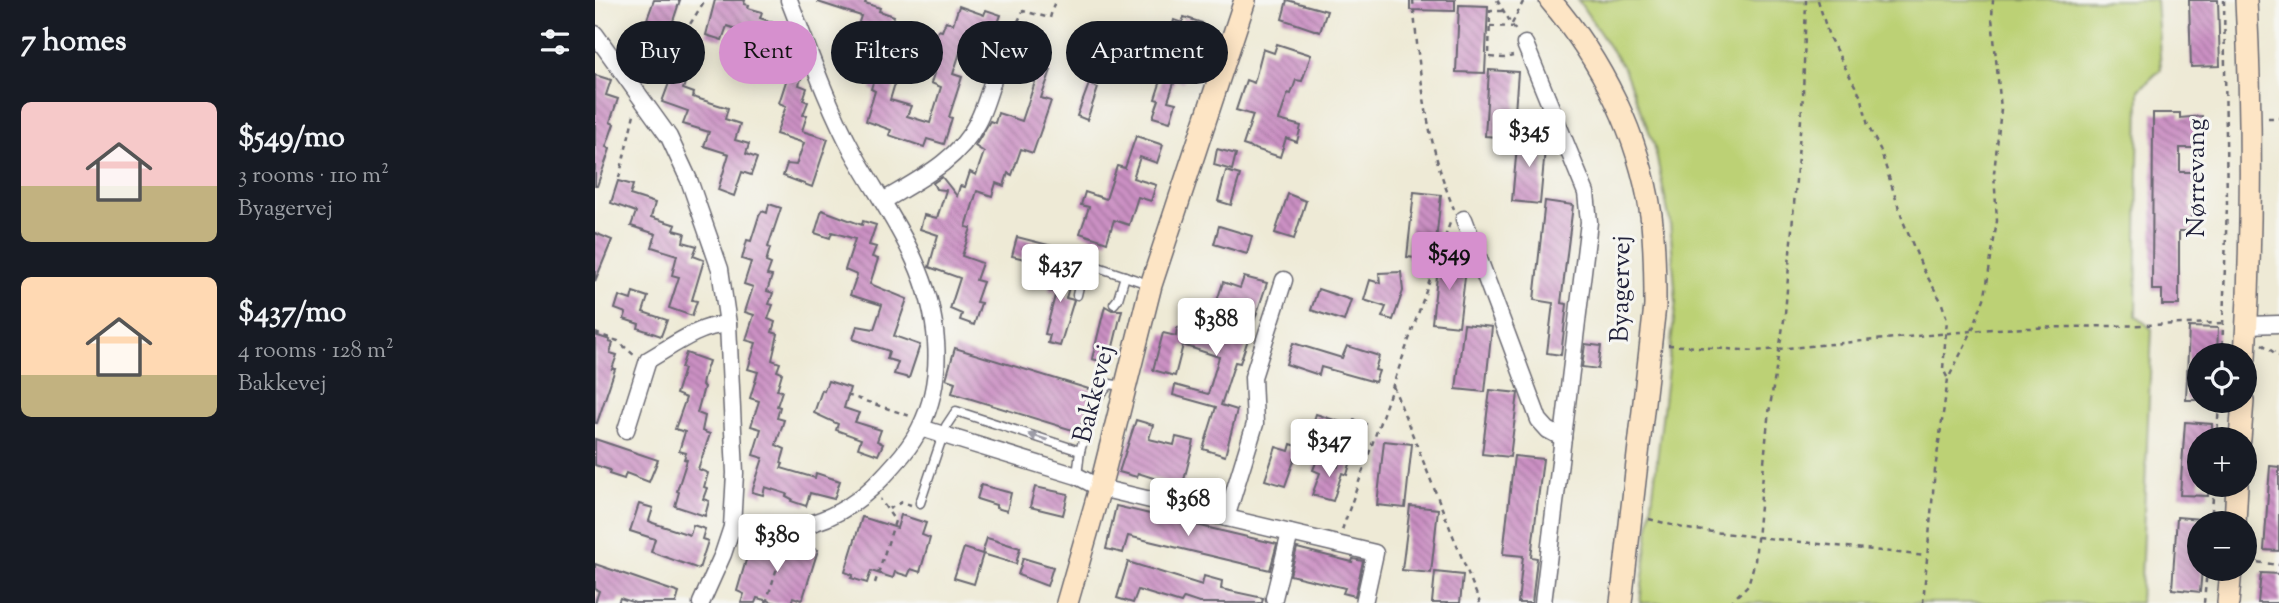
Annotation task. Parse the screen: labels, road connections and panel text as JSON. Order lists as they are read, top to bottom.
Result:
{
  "streets": {
    "street": ["Nørrevang", "Byagervej", "Bakkevej"]
  },
  "page": {
    "heading": "7 homes",
    "chip": [
      "Buy",
      "Rent",
      "Filters",
      "New",
      "Apartment"
    ],
    "list": [
      {
        "name": "$549/mo",
        "note": "3 rooms · 110 m² · Byagervej"
      },
      {
        "name": "$437/mo",
        "note": "4 rooms · 128 m² · Bakkevej"
      }
    ],
    "price": [
      "$345",
      "$549",
      "$437",
      "$388",
      "$347",
      "$368",
      "$380"
    ],
    "map_buttons": ["+", "−"]
  }
}
